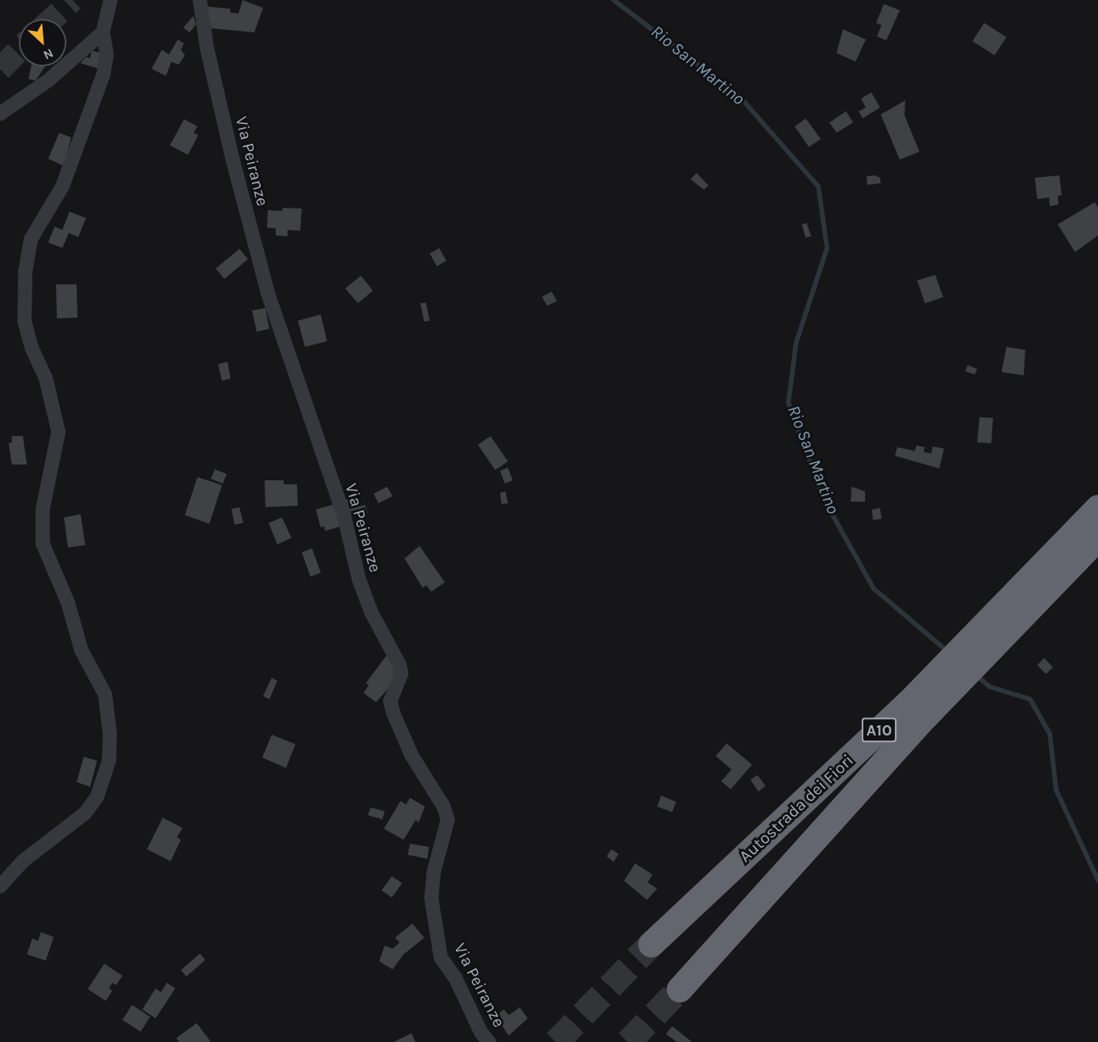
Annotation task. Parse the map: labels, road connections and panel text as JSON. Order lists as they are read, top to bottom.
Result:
{
  "streets": {
    "highway": ["A10", "Autostrada dei Fiori"],
    "street": ["Via Peiranze"]
  },
  "water": ["Rio San Martino"],
  "north": "bottom right"
}
